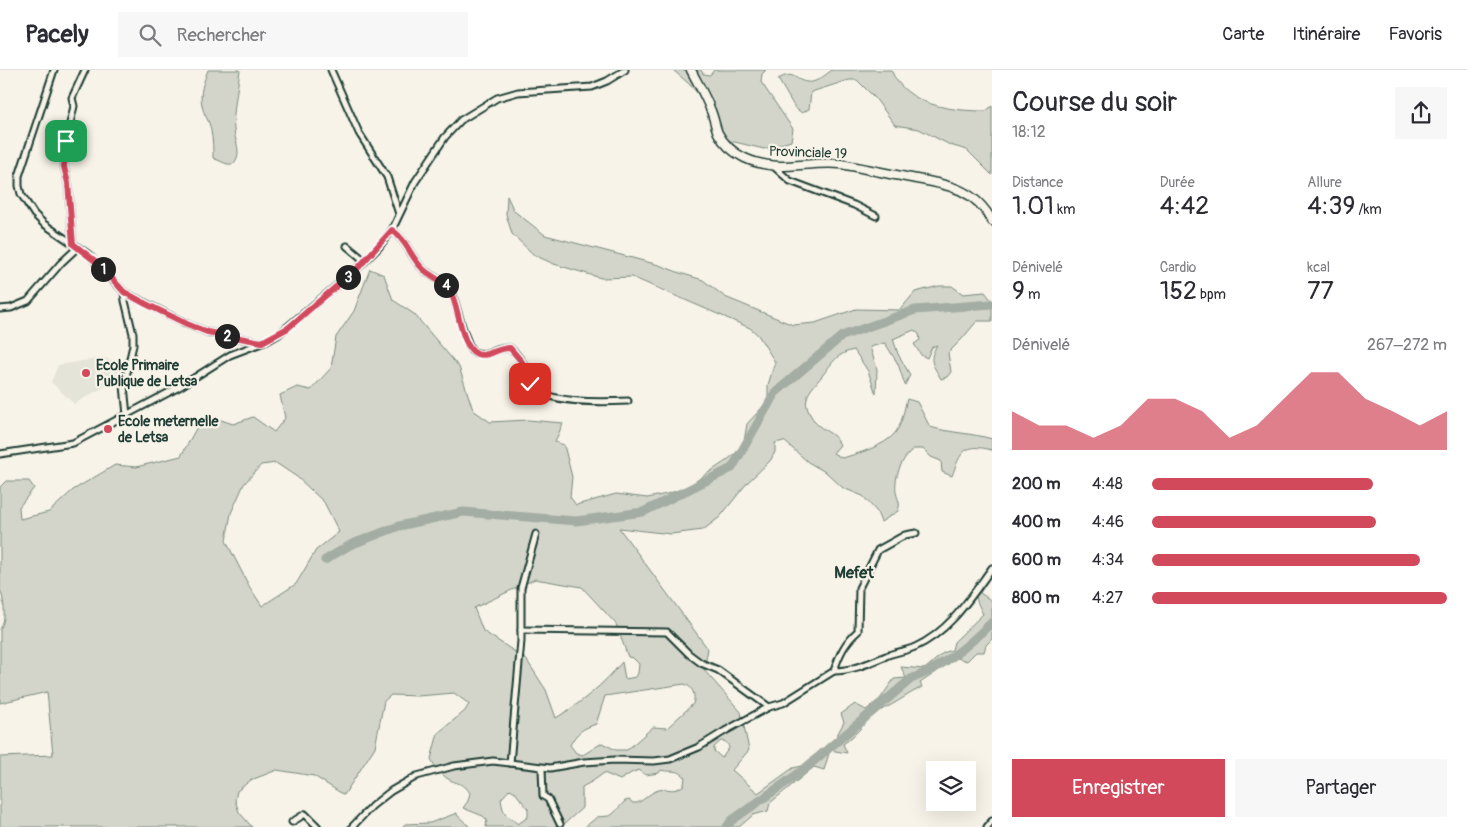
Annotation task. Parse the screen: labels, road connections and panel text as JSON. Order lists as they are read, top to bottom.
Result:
{
  "streets": {
    "main road": ["Provinciale 19"]
  },
  "districts": ["Mefet"],
  "places": ["Ecole Primaire Publique de Letsa", "Ecole meternelle de Letsa"],
  "page": {
    "header": "Pacely",
    "search": "Rechercher",
    "nav": ["Carte", "Itinéraire", "Favoris"],
    "heading": ["Course du soir", "18:12"],
    "stats": [
      ["Distance", "1.01 km"],
      ["Durée", "4:42"],
      ["Allure", "4:39 /km"],
      ["Dénivelé", "9 m"],
      ["Cardio", "152 bpm"],
      ["kcal", "77"]
    ],
    "pins": [
      "1",
      "3",
      "4",
      "2"
    ],
    "chart": ["Dénivelé", "267–272 m"],
    "list": [
      {
        "name": "200 m",
        "note": "4:48"
      },
      {
        "name": "400 m",
        "note": "4:46"
      },
      {
        "name": "600 m",
        "note": "4:34"
      },
      {
        "name": "800 m",
        "note": "4:27"
      }
    ],
    "buttons": ["Enregistrer", "Partager"]
  }
}
